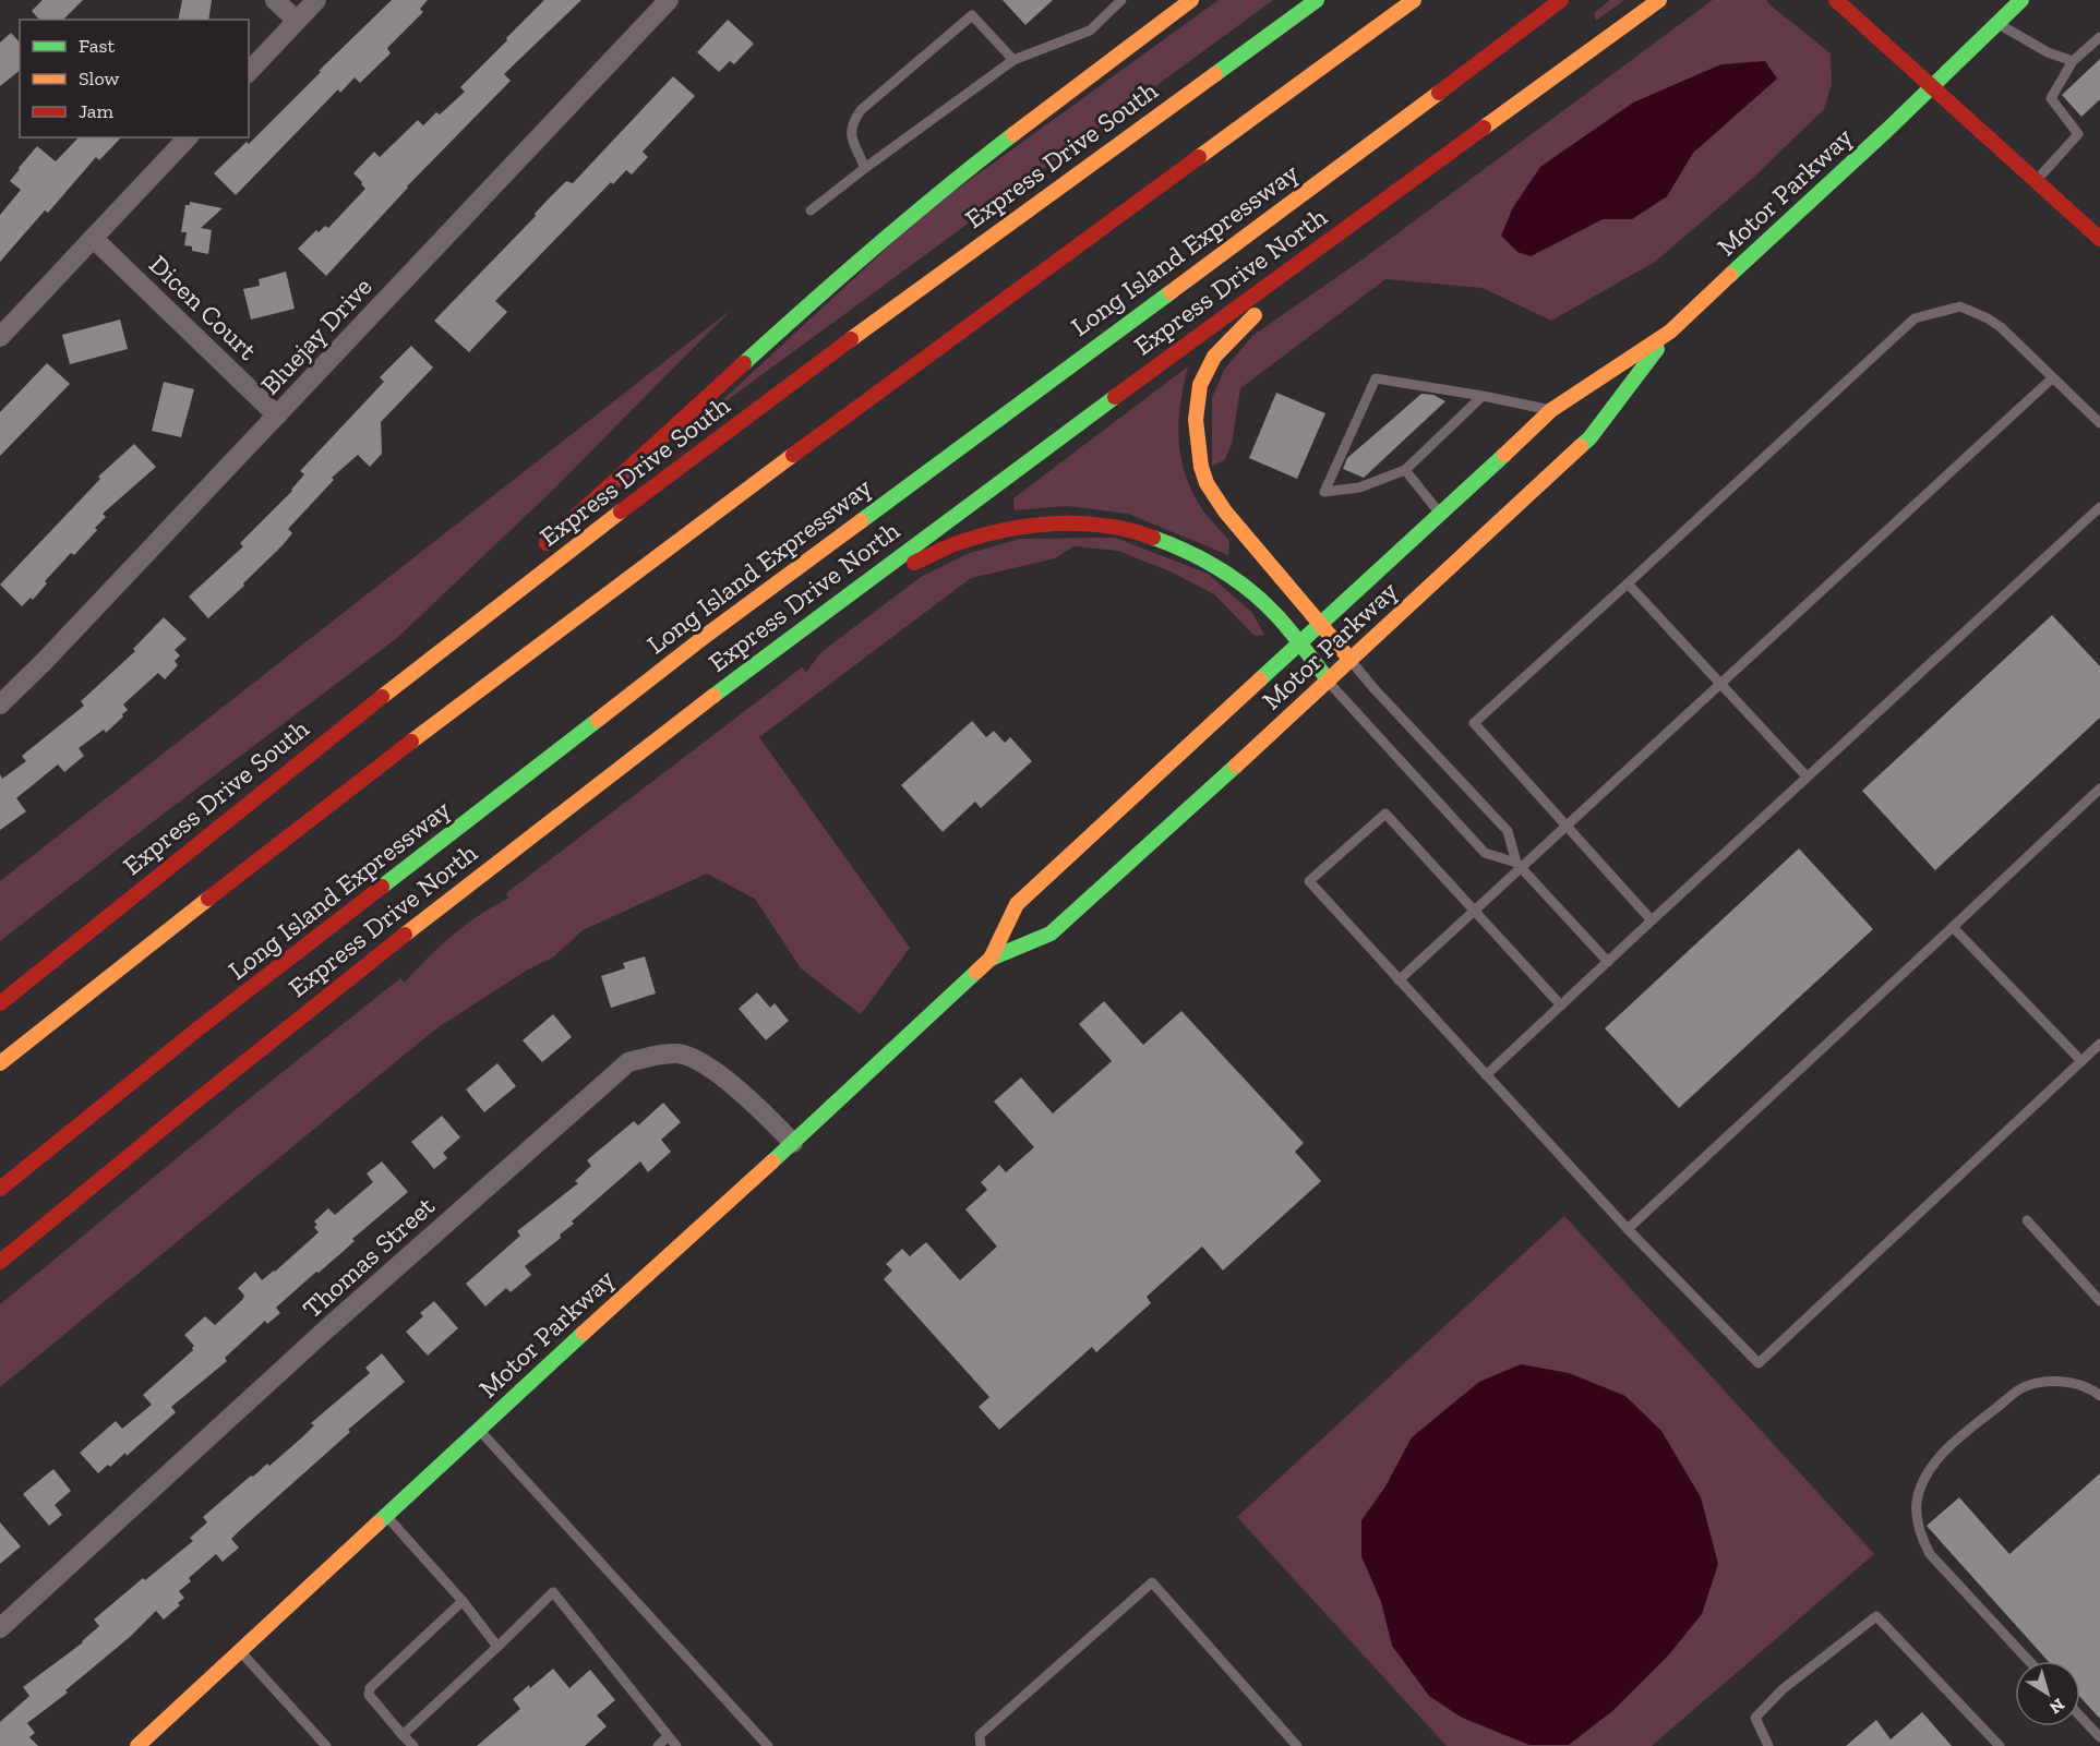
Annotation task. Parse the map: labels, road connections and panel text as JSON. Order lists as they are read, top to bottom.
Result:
{
  "streets": {
    "main road": [
      "Express Drive South",
      "Motor Parkway",
      "Long Island Expressway",
      "Express Drive North"
    ],
    "street": ["Dicen Court", "Bluejay Drive", "Thomas Street"]
  },
  "crossings": [
    ["Motor Parkway", "Thomas Street"],
    ["Dicen Court", "Bluejay Drive"]
  ],
  "legend": ["Fast", "Slow", "Jam"],
  "north": "bottom right"
}
